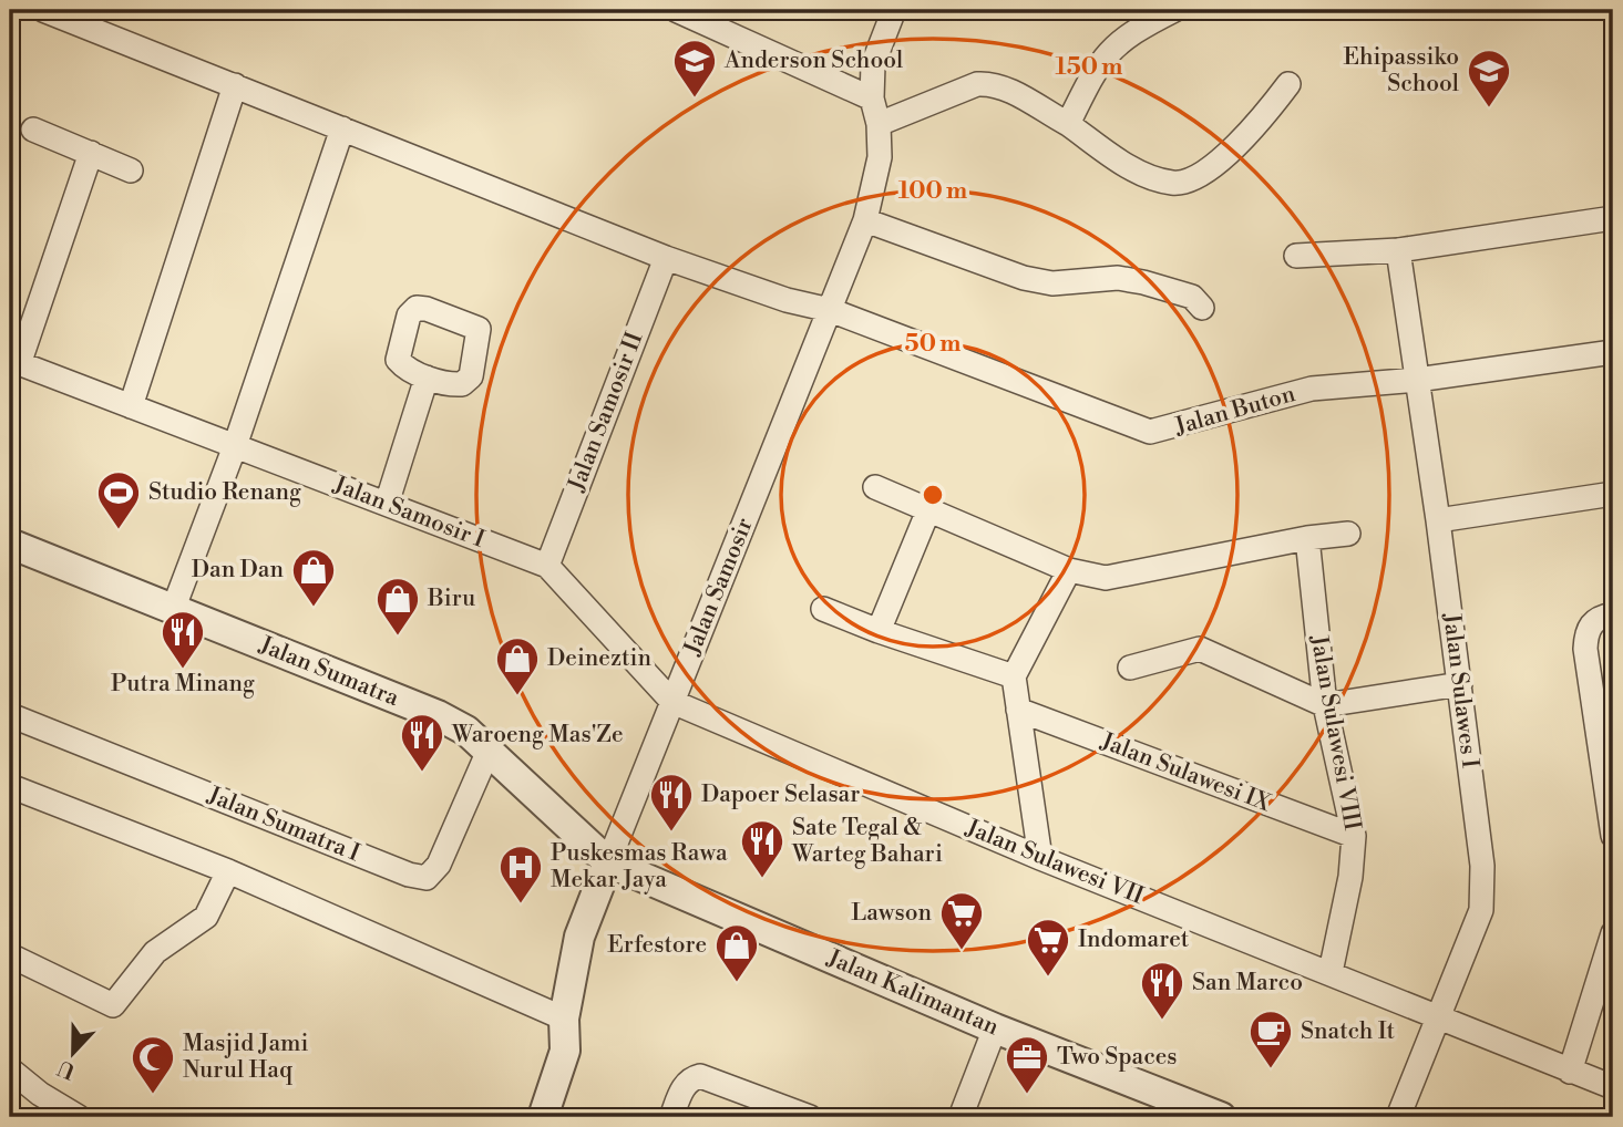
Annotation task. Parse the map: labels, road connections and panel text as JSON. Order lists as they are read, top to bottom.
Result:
{
  "streets": {
    "street": [
      "Jalan Buton",
      "Jalan Samosir II",
      "Jalan Samosir I",
      "Jalan Samosir",
      "Jalan Sumatra",
      "Jalan Sulawes I",
      "Jalan Sulawesi VIII",
      "Jalan Sulawesi IX",
      "Jalan Sumatra I",
      "Jalan Sulawesi VII",
      "Jalan Kalimantan"
    ]
  },
  "crossings": [
    ["Jalan Buton", "Jalan Samosir II"],
    ["Jalan Buton", "Jalan Samosir"],
    ["Jalan Buton", "Jalan Sulawes I"],
    ["Jalan Samosir II", "Jalan Samosir I"],
    ["Jalan Samosir I", "Jalan Samosir"],
    ["Jalan Samosir I", "Jalan Sulawesi VII"],
    ["Jalan Samosir", "Jalan Sumatra"],
    ["Jalan Samosir", "Jalan Sulawesi VII"],
    ["Jalan Samosir", "Jalan Kalimantan"],
    ["Jalan Sumatra", "Jalan Sumatra I"],
    ["Jalan Sumatra", "Jalan Kalimantan"],
    ["Jalan Sulawes I", "Jalan Sulawesi VII"],
    ["Jalan Sulawesi VIII", "Jalan Sulawesi IX"],
    ["Jalan Sulawesi VIII", "Jalan Sulawesi VII"]
  ],
  "places": {
    "school or university": ["Anderson School", "Ehipassiko School"],
    "sports": ["Studio Renang"],
    "shop": [
      "Dan Dan",
      "Biru",
      "Deineztin",
      "Erfestore"
    ],
    "restaurant": [
      "Putra Minang",
      "Waroeng Mas'Ze",
      "Dapoer Selasar",
      "Sate Tegal & Warteg Bahari",
      "San Marco"
    ],
    "hospital": ["Puskesmas Rawa Mekar Jaya"],
    "supermarket": ["Lawson", "Indomaret"],
    "cafe": ["Snatch It"],
    "mosque": ["Masjid Jami Nurul Haq"],
    "office": ["Two Spaces"]
  },
  "north": "bottom",
  "rings": ["150 m", "100 m", "50 m"]
}
